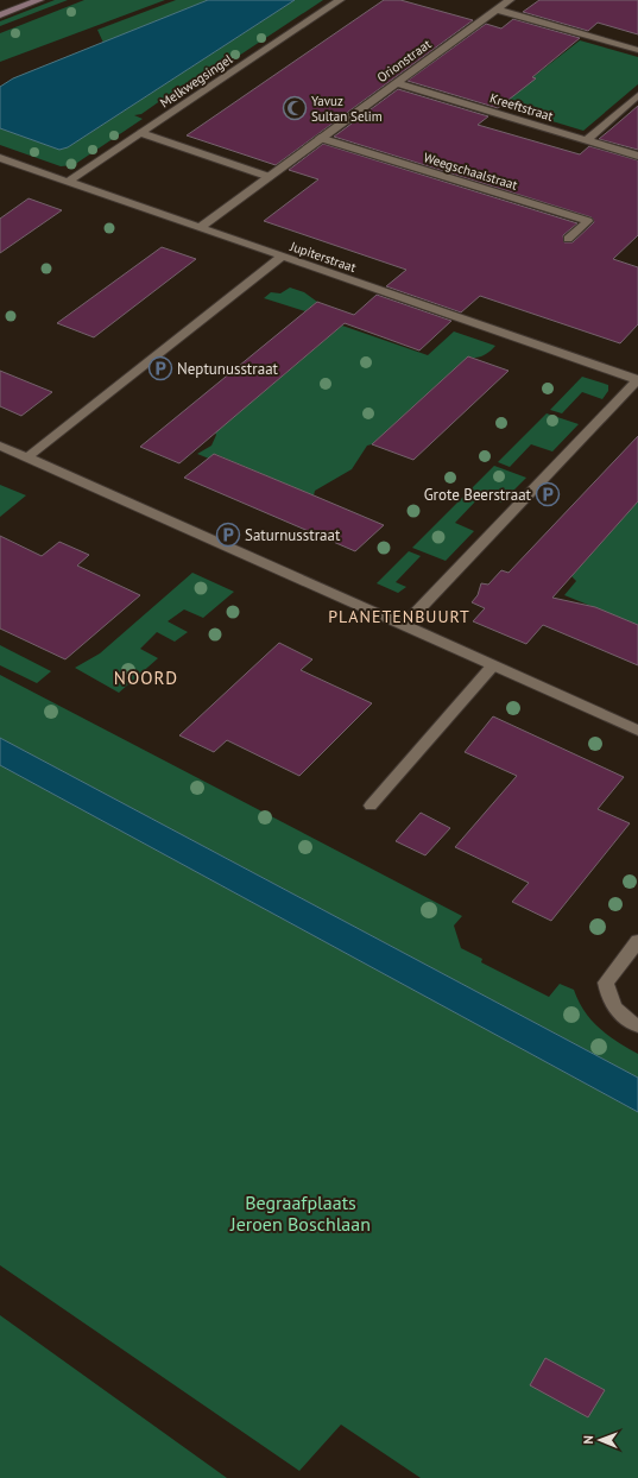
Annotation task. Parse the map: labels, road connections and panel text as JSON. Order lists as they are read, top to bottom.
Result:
{
  "streets": {
    "street": [
      "Orionstraat",
      "Melkwegsingel",
      "Kreeftstraat",
      "Weegschaalstraat",
      "Jupiterstraat"
    ]
  },
  "crossings": [
    ["Orionstraat", "Kreeftstraat"],
    ["Orionstraat", "Weegschaalstraat"],
    ["Orionstraat", "Jupiterstraat"],
    ["Melkwegsingel", "Jupiterstraat"]
  ],
  "districts": ["PLANETENBUURT", "NOORD"],
  "parks": ["Begraafplaats Jeroen Boschlaan"],
  "places": {
    "mosque": ["Yavuz Sultan Selim"],
    "parking": ["Neptunusstraat", "Grote Beerstraat", "Saturnusstraat"]
  },
  "north": "left"
}
